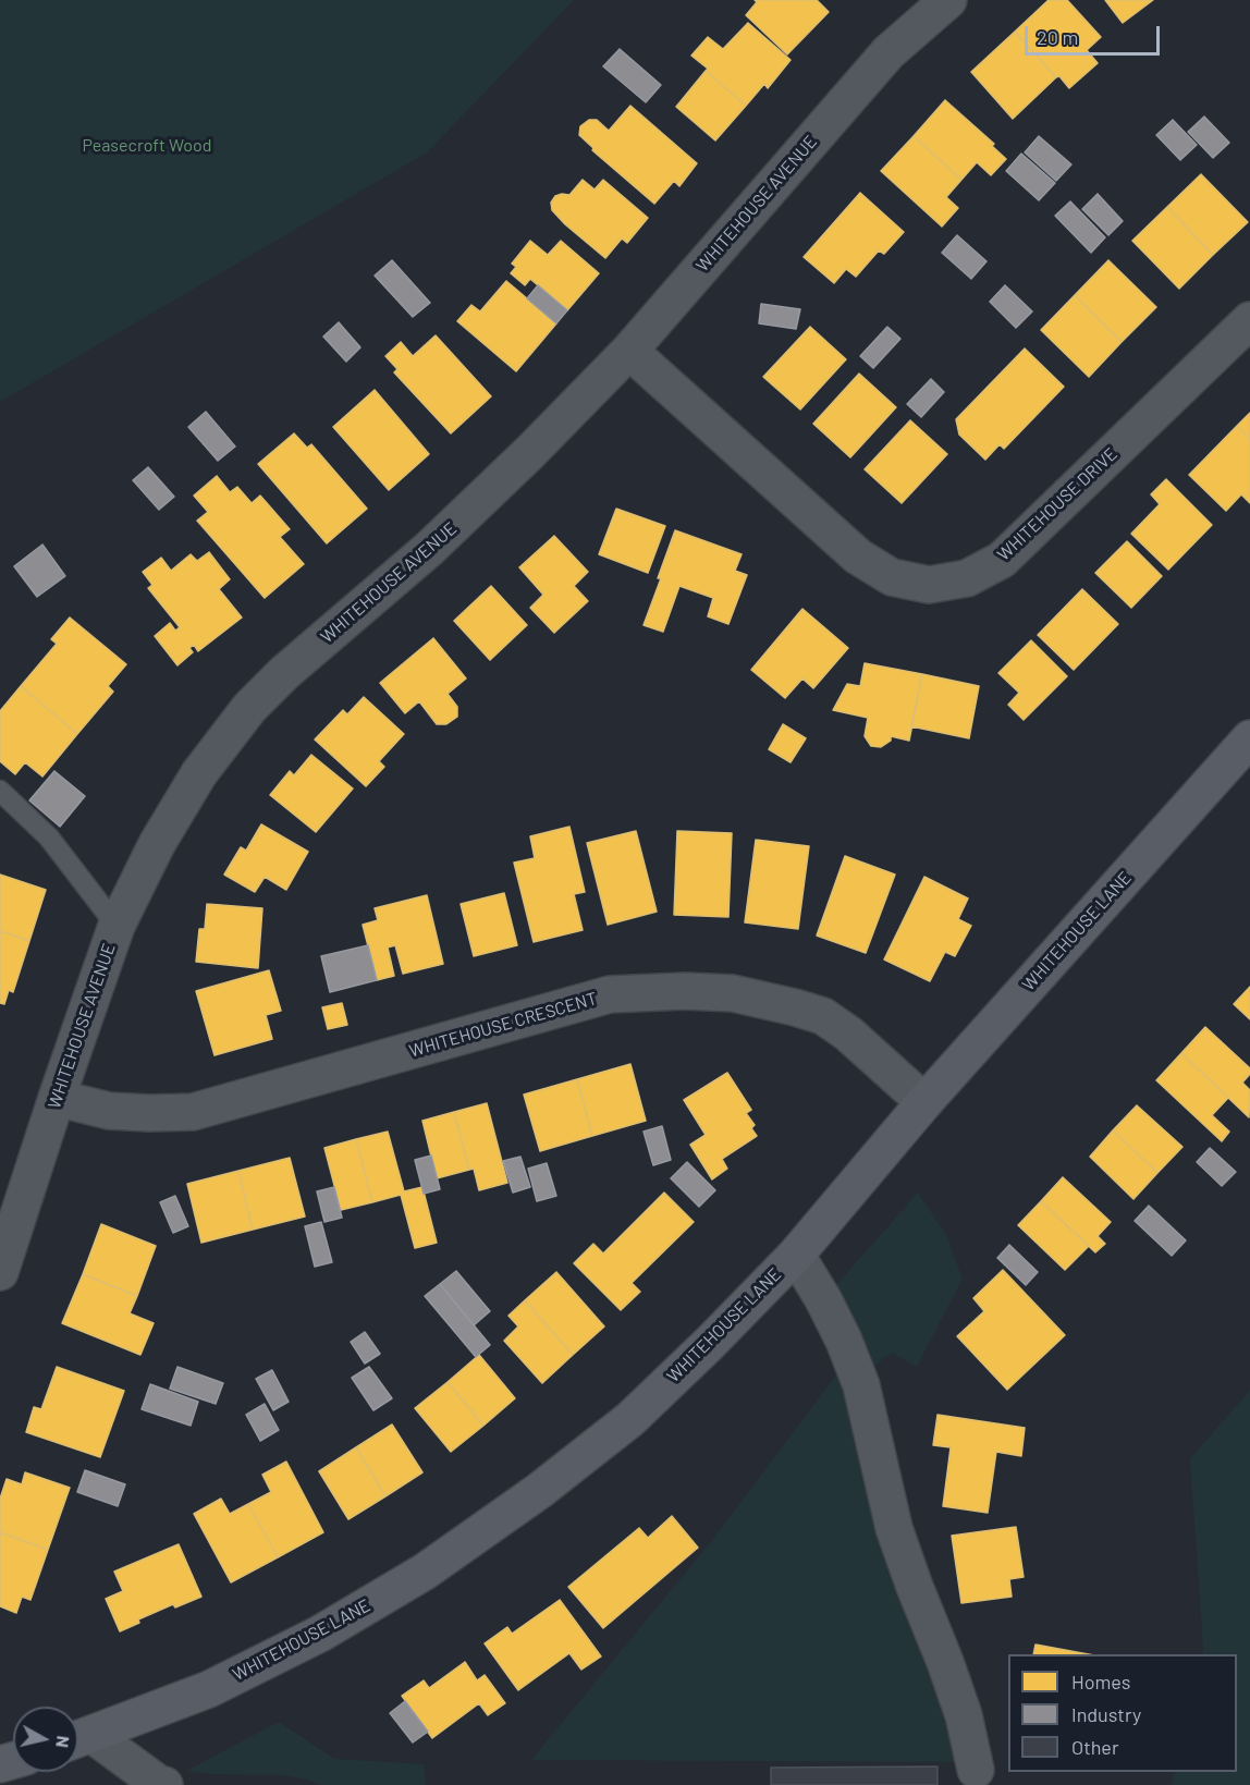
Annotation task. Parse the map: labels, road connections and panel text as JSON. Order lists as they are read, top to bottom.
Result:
{
  "streets": {
    "street": [
      "WHITEHOUSE AVENUE",
      "WHITEHOUSE DRIVE",
      "WHITEHOUSE LANE",
      "WHITEHOUSE CRESCENT"
    ]
  },
  "crossings": [
    ["WHITEHOUSE AVENUE", "WHITEHOUSE DRIVE"],
    ["WHITEHOUSE AVENUE", "WHITEHOUSE CRESCENT"],
    ["WHITEHOUSE LANE", "WHITEHOUSE CRESCENT"]
  ],
  "parks": ["Peasecroft Wood"],
  "legend": ["Homes", "Industry", "Other"],
  "scale_bar": "20 m",
  "north": "right"
}
